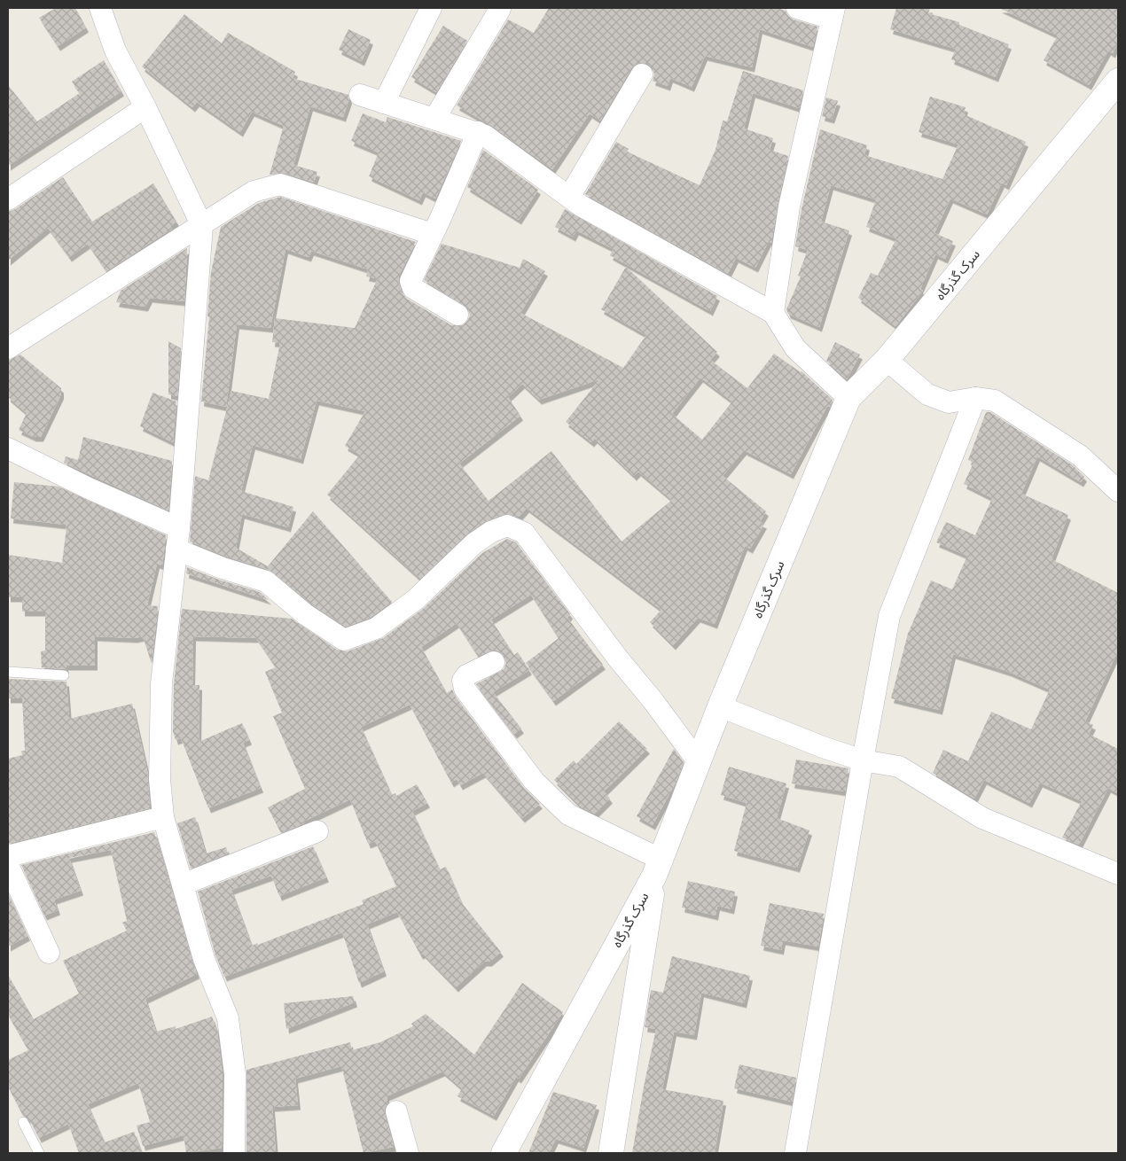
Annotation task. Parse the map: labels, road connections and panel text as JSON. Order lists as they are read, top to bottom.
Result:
{
  "streets": {
    "street": ["سرک گذرگاه"]
  }
}
